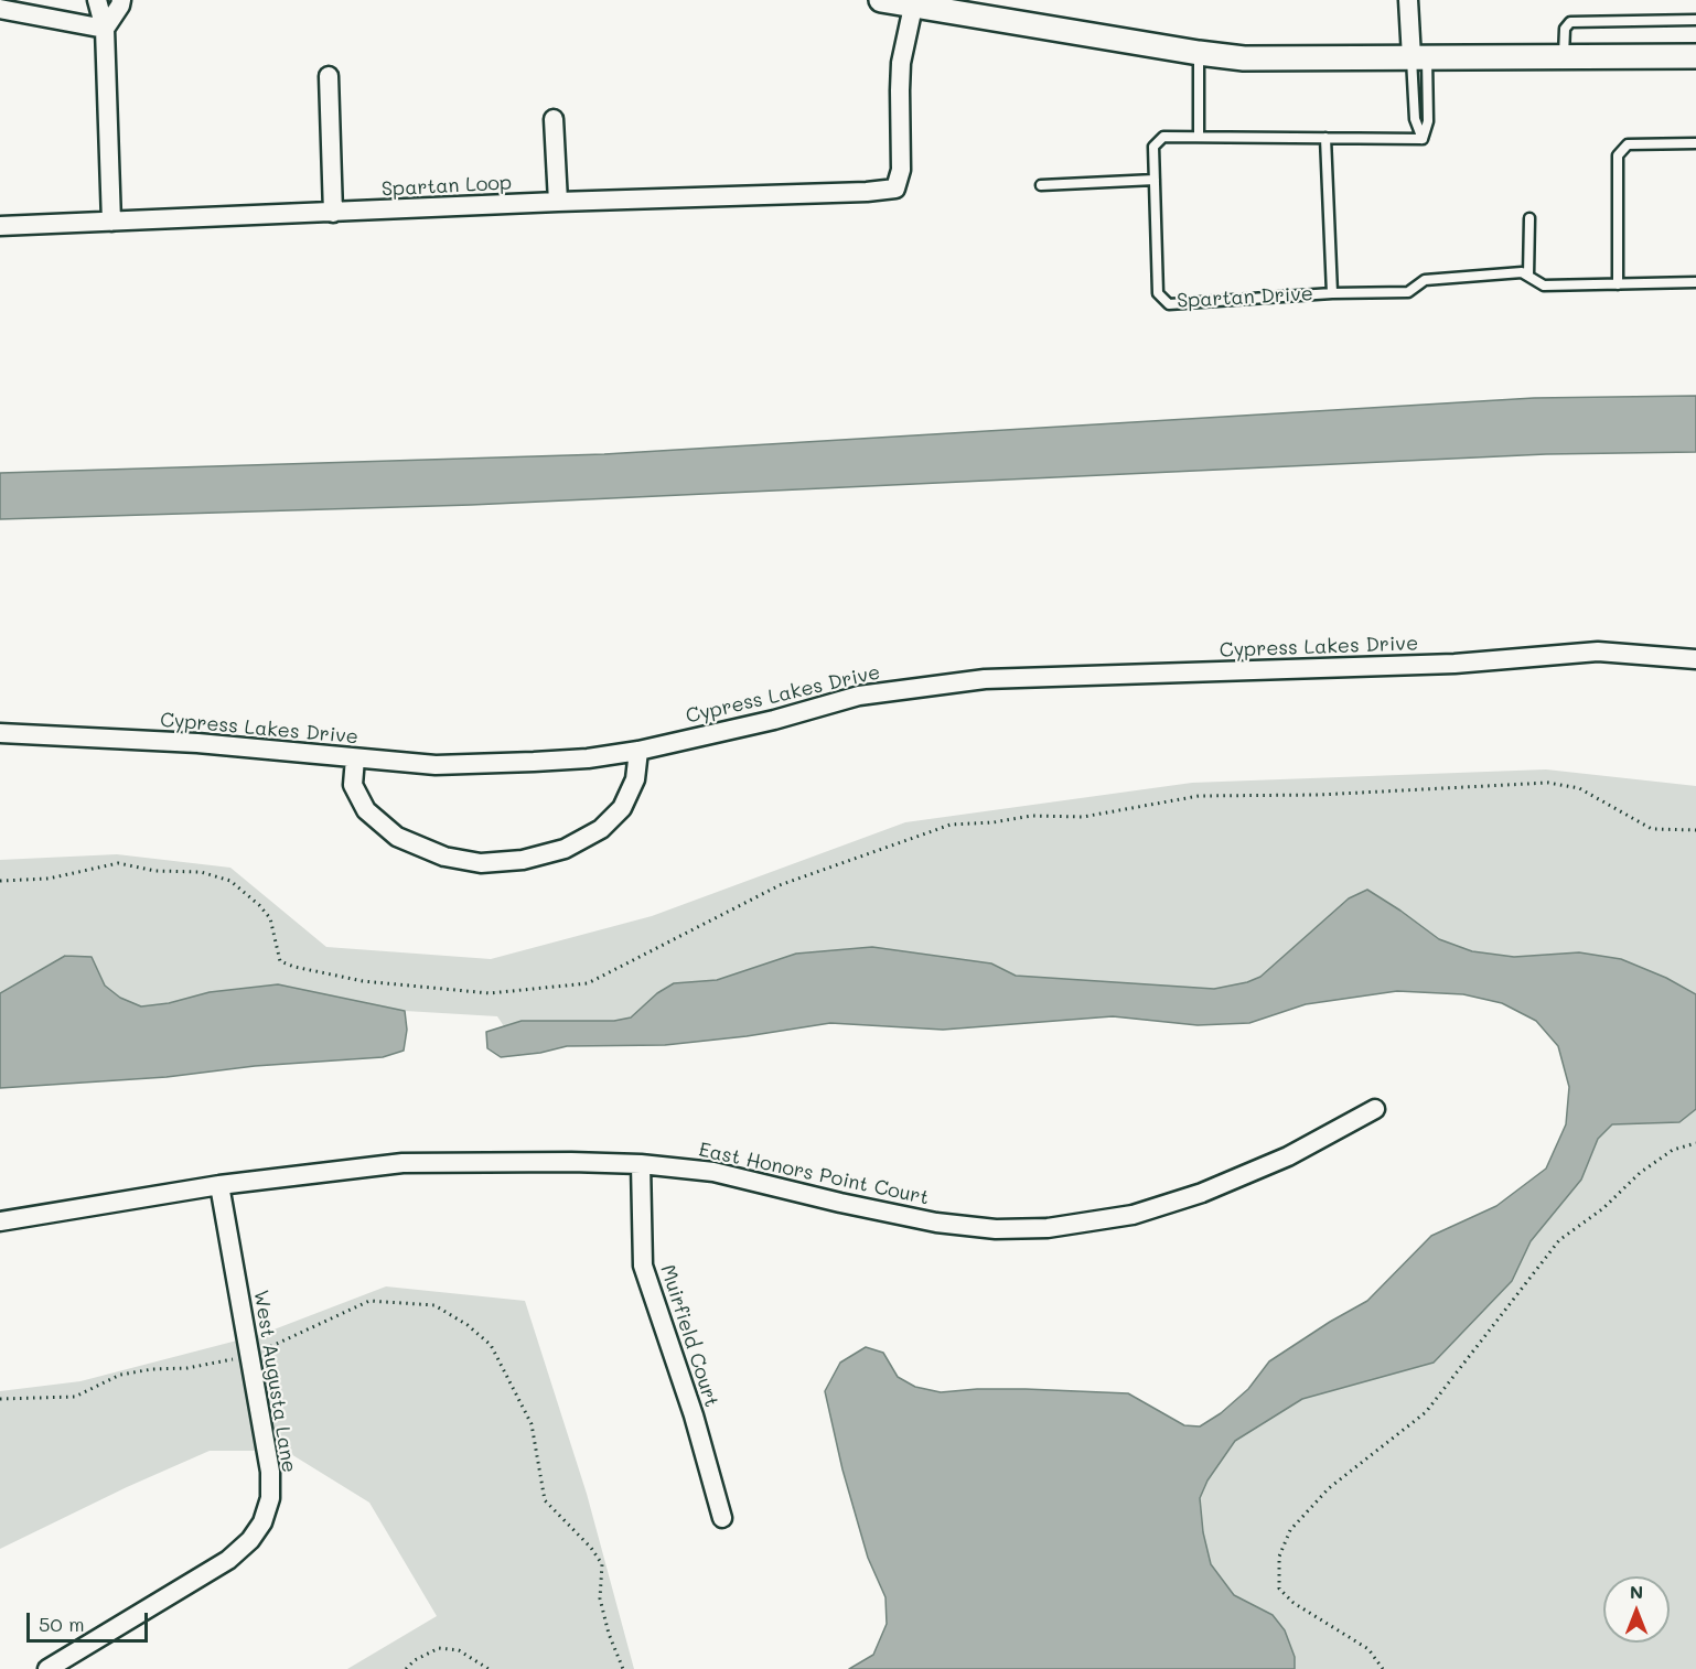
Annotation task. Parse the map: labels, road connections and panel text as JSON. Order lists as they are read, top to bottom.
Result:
{
  "streets": {
    "street": [
      "Spartan Loop",
      "Cypress Lakes Drive",
      "East Honors Point Court",
      "Muirfield Court",
      "West Augusta Lane"
    ],
    "lane": ["Spartan Drive"]
  },
  "crossings": [
    ["East Honors Point Court", "Muirfield Court"],
    ["East Honors Point Court", "West Augusta Lane"]
  ],
  "scale_bar": "50 m",
  "north": "top"
}
